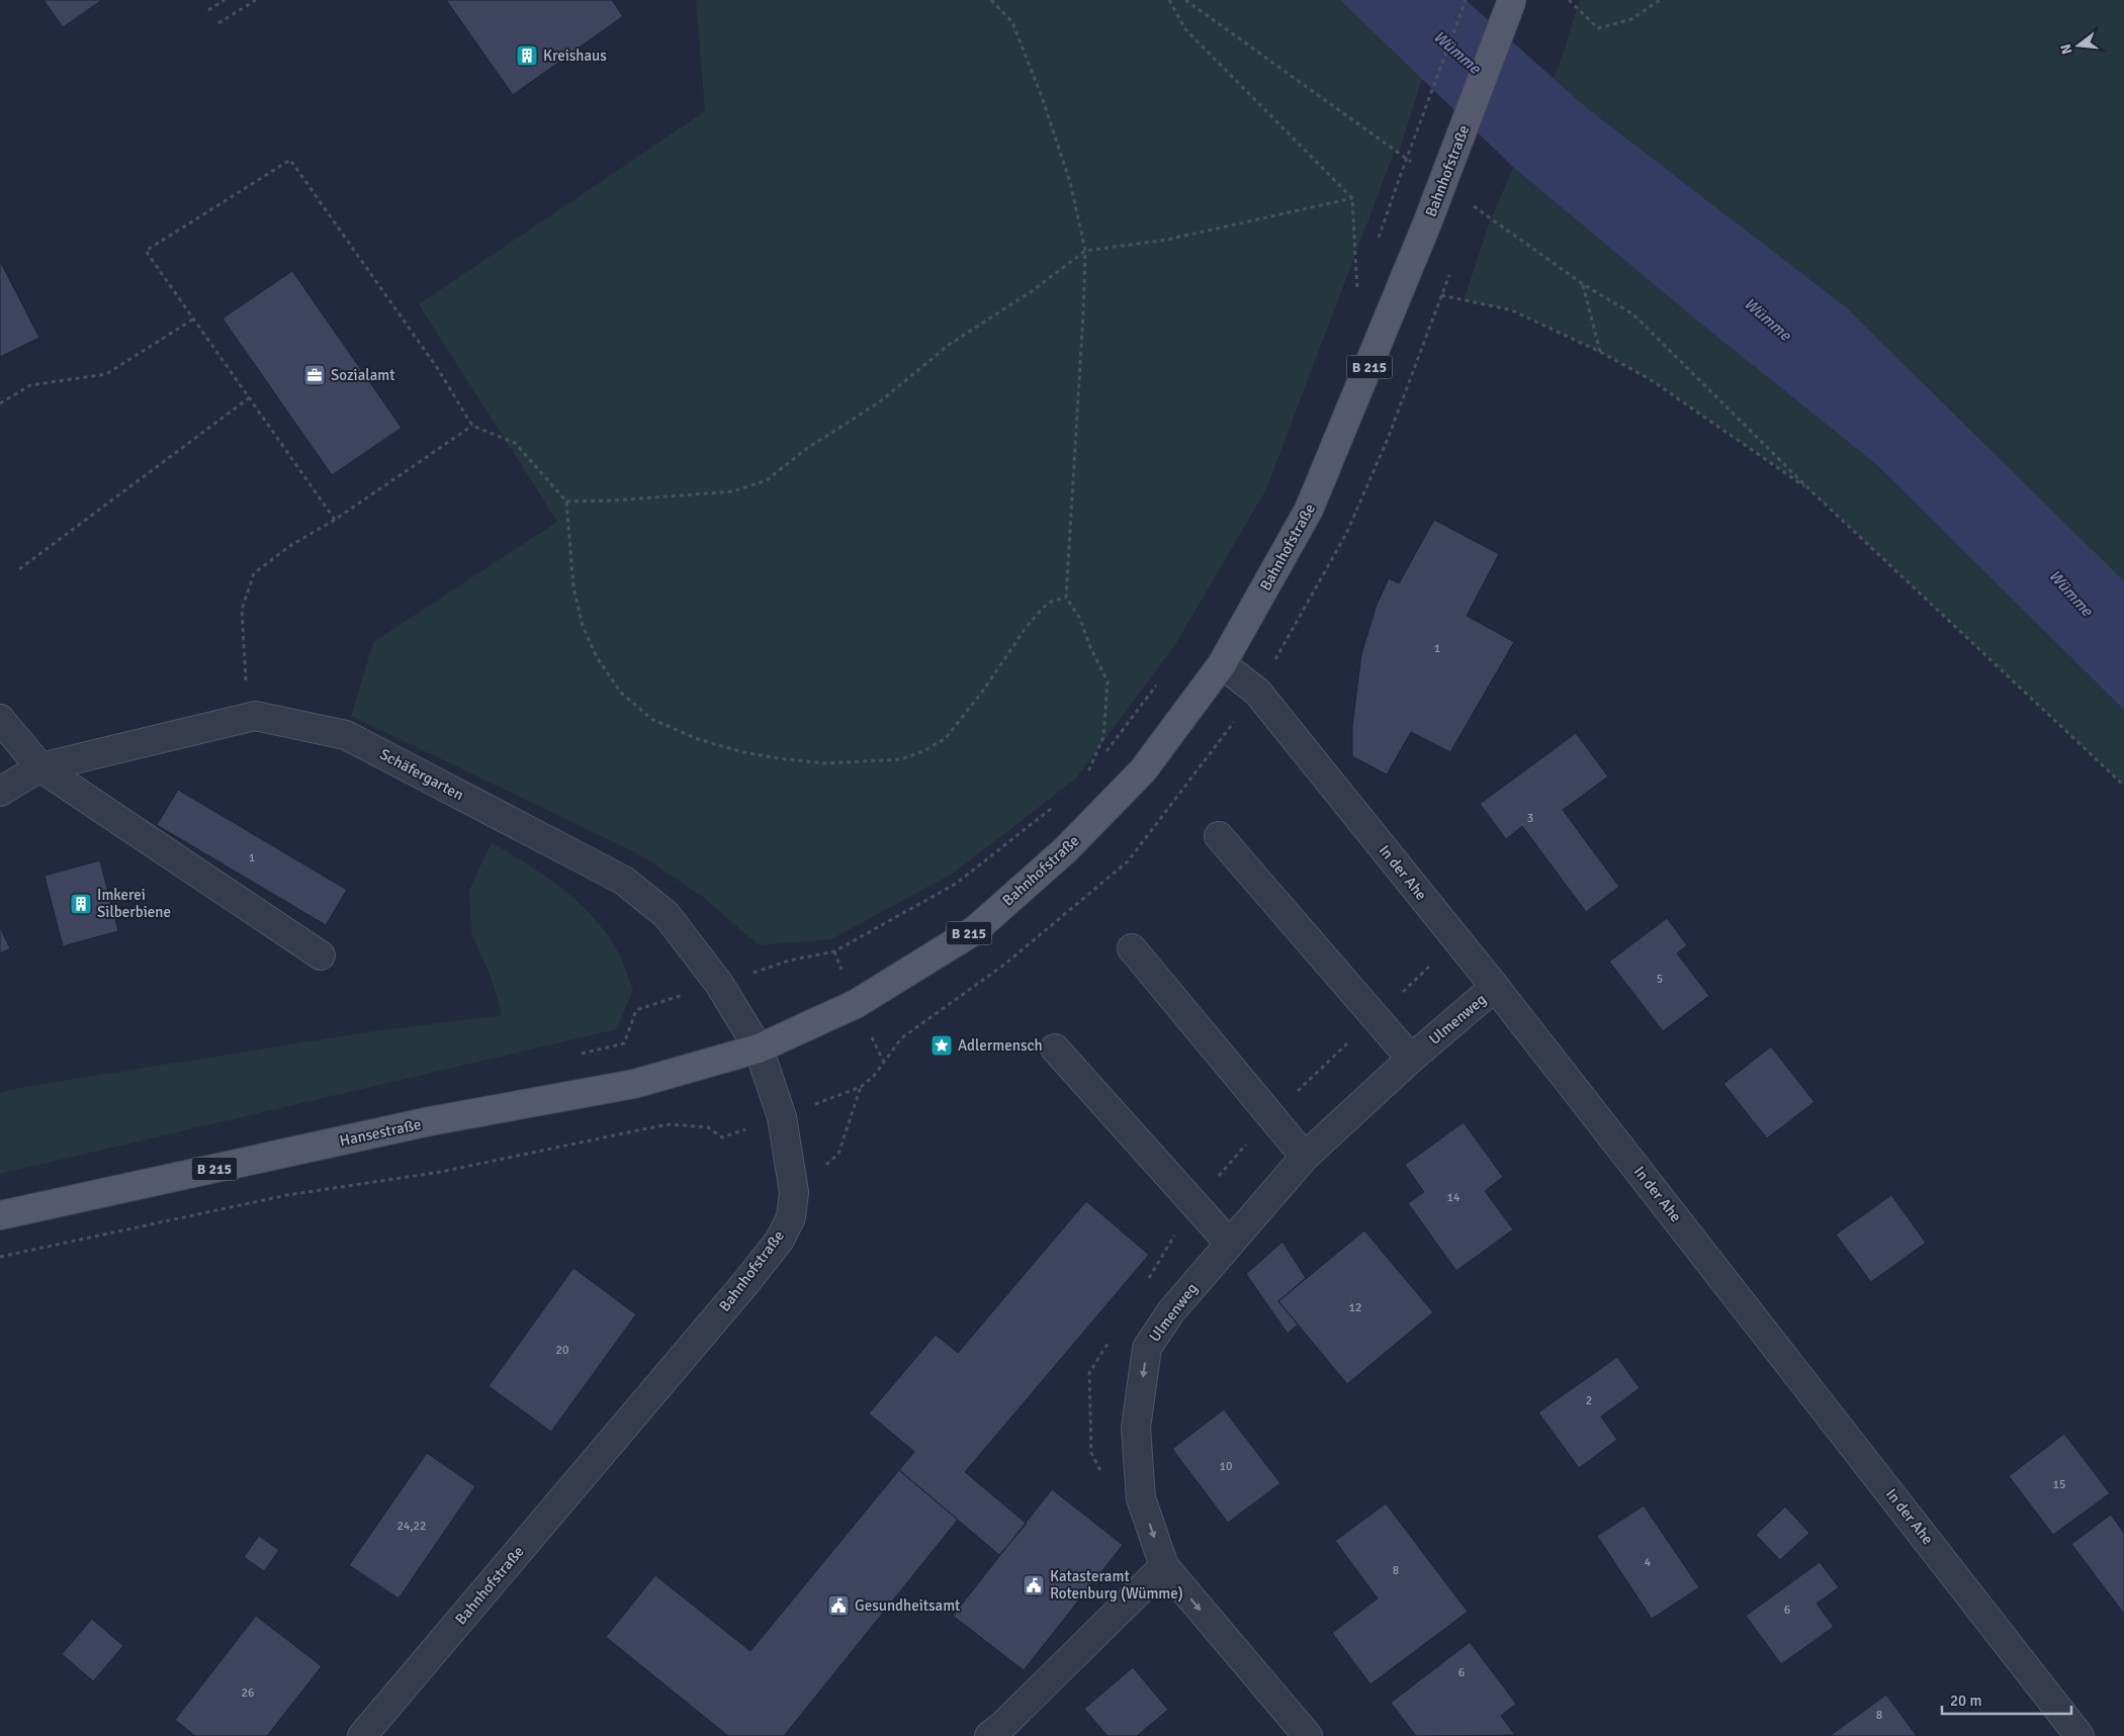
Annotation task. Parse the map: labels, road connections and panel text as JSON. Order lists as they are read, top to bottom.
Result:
{
  "streets": {
    "main road": ["Bahnhofstraße", "B 215", "Hansestraße"],
    "street": ["Schäfergarten", "In der Ahe", "Ulmenweg"]
  },
  "crossings": [
    ["Bahnhofstraße", "Schäfergarten"],
    ["Bahnhofstraße", "In der Ahe"],
    ["Bahnhofstraße", "Hansestraße"],
    ["Schäfergarten", "Hansestraße"],
    ["In der Ahe", "Ulmenweg"]
  ],
  "one_way": ["Ulmenweg"],
  "water": ["Wümme"],
  "places": {
    "building": ["Kreishaus", "Imkerei Silberbiene"],
    "office": ["Sozialamt"],
    "place": ["Adlermensch"],
    "public building": ["Katasteramt Rotenburg (Wümme)", "Gesundheitsamt"]
  },
  "house_numbers": [
    "1",
    "3",
    "1",
    "5",
    "14",
    "12",
    "20",
    "2",
    "10",
    "15",
    "24,22",
    "4",
    "8",
    "6",
    "6",
    "26",
    "8"
  ],
  "scale_bar": "20 m",
  "north": "left"
}
